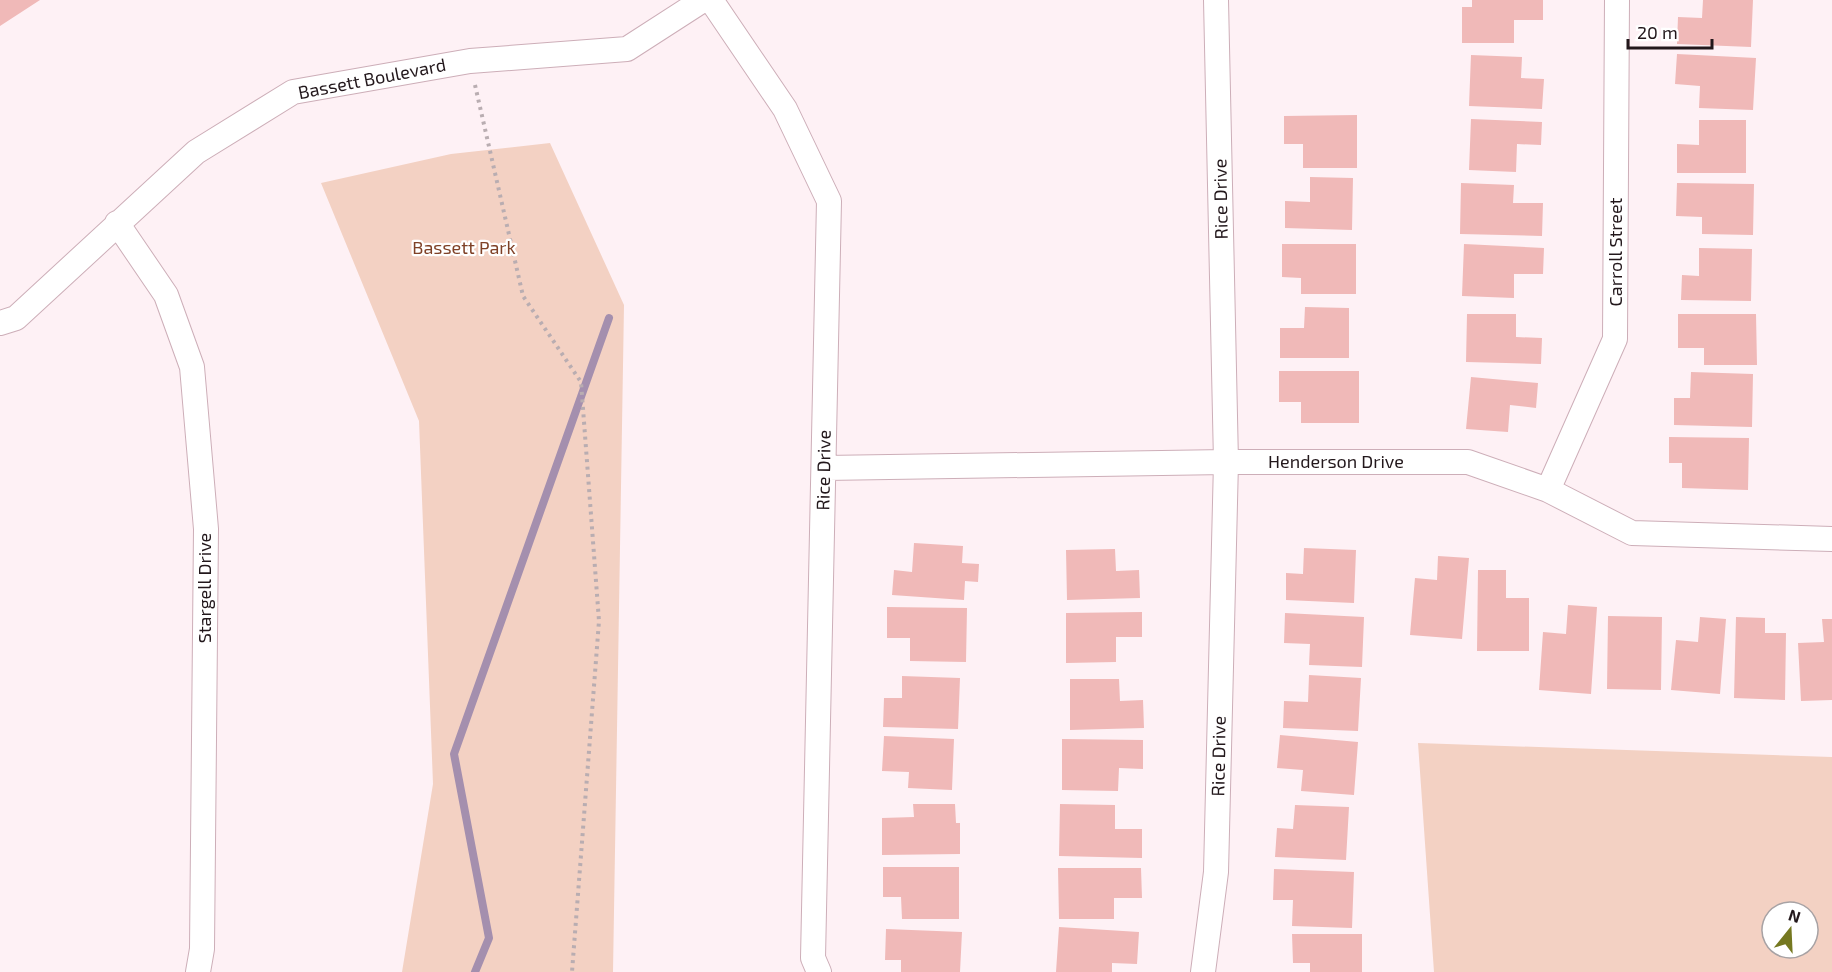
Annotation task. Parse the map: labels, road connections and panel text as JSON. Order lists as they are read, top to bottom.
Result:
{
  "streets": {
    "street": [
      "Bassett Boulevard",
      "Rice Drive",
      "Carroll Street",
      "Henderson Drive",
      "Stargell Drive"
    ]
  },
  "crossings": [
    ["Bassett Boulevard", "Stargell Drive"],
    ["Rice Drive", "Henderson Drive"],
    ["Carroll Street", "Henderson Drive"]
  ],
  "parks": ["Bassett Park"],
  "scale_bar": "20 m",
  "north": "top"
}
